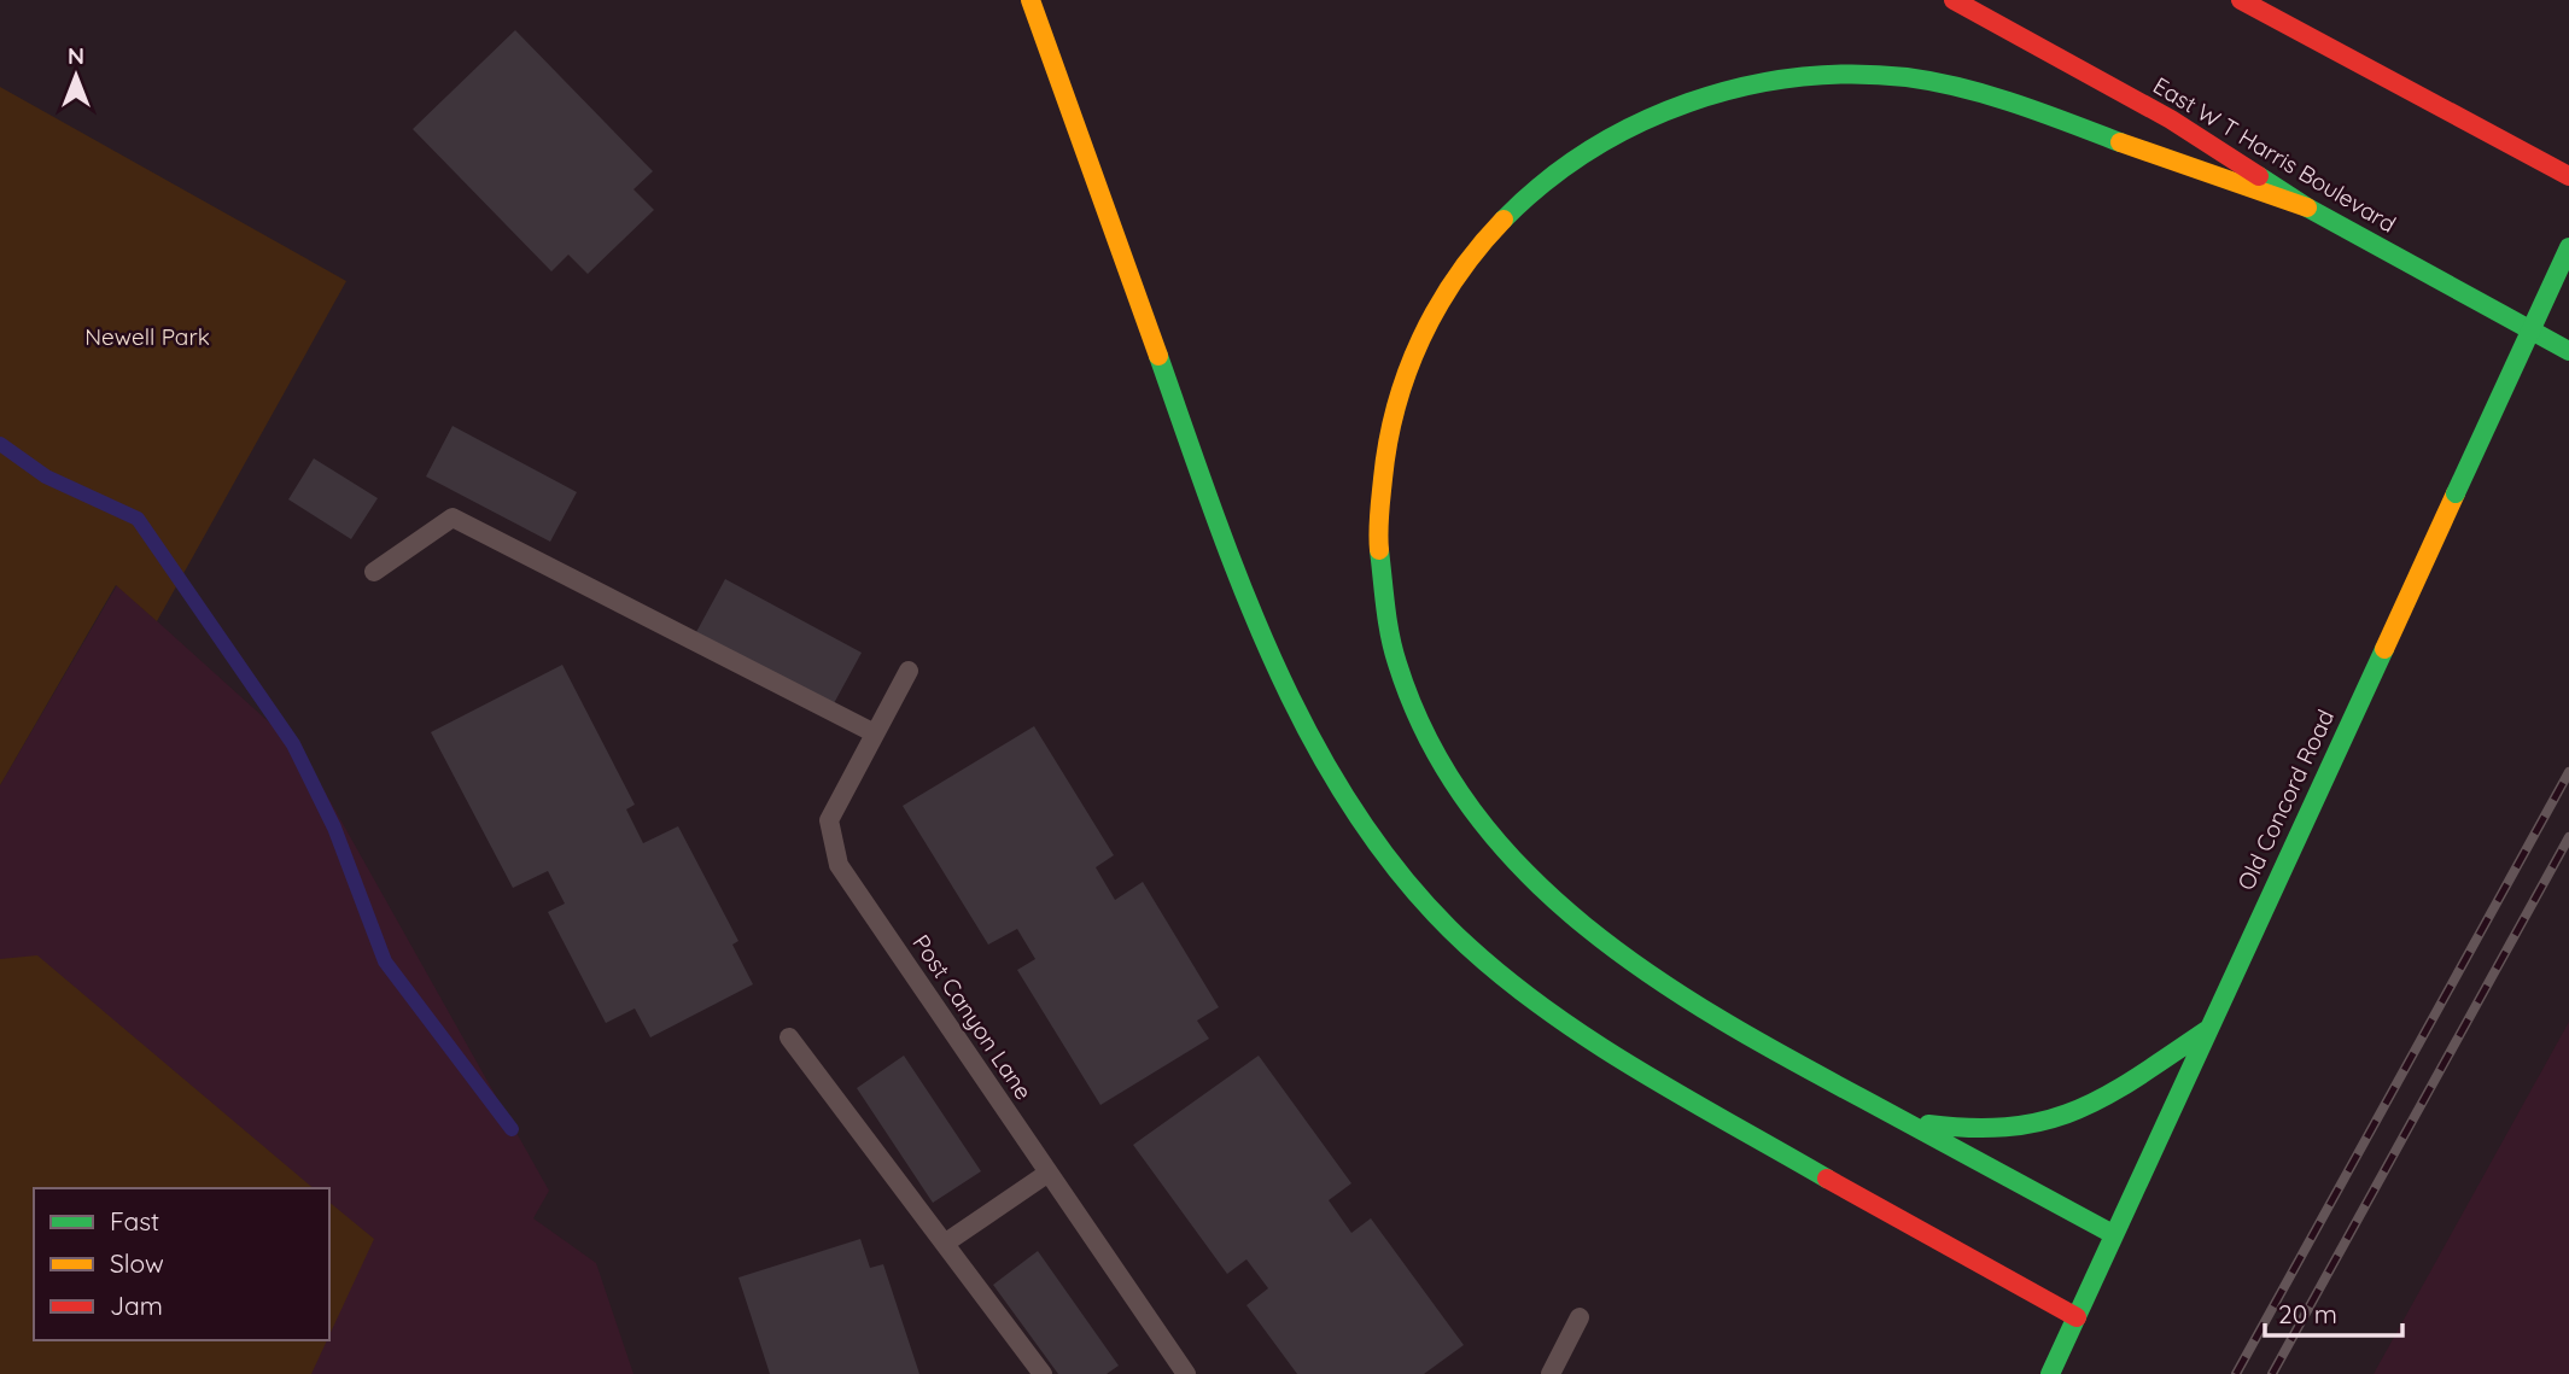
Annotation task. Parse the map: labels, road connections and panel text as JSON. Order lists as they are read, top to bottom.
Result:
{
  "streets": {
    "main road": ["East W T Harris Boulevard", "Old Concord Road"],
    "lane": ["Post Canyon Lane"]
  },
  "parks": ["Newell Park"],
  "legend": ["Fast", "Slow", "Jam"],
  "scale_bar": "20 m",
  "north": "top"
}
